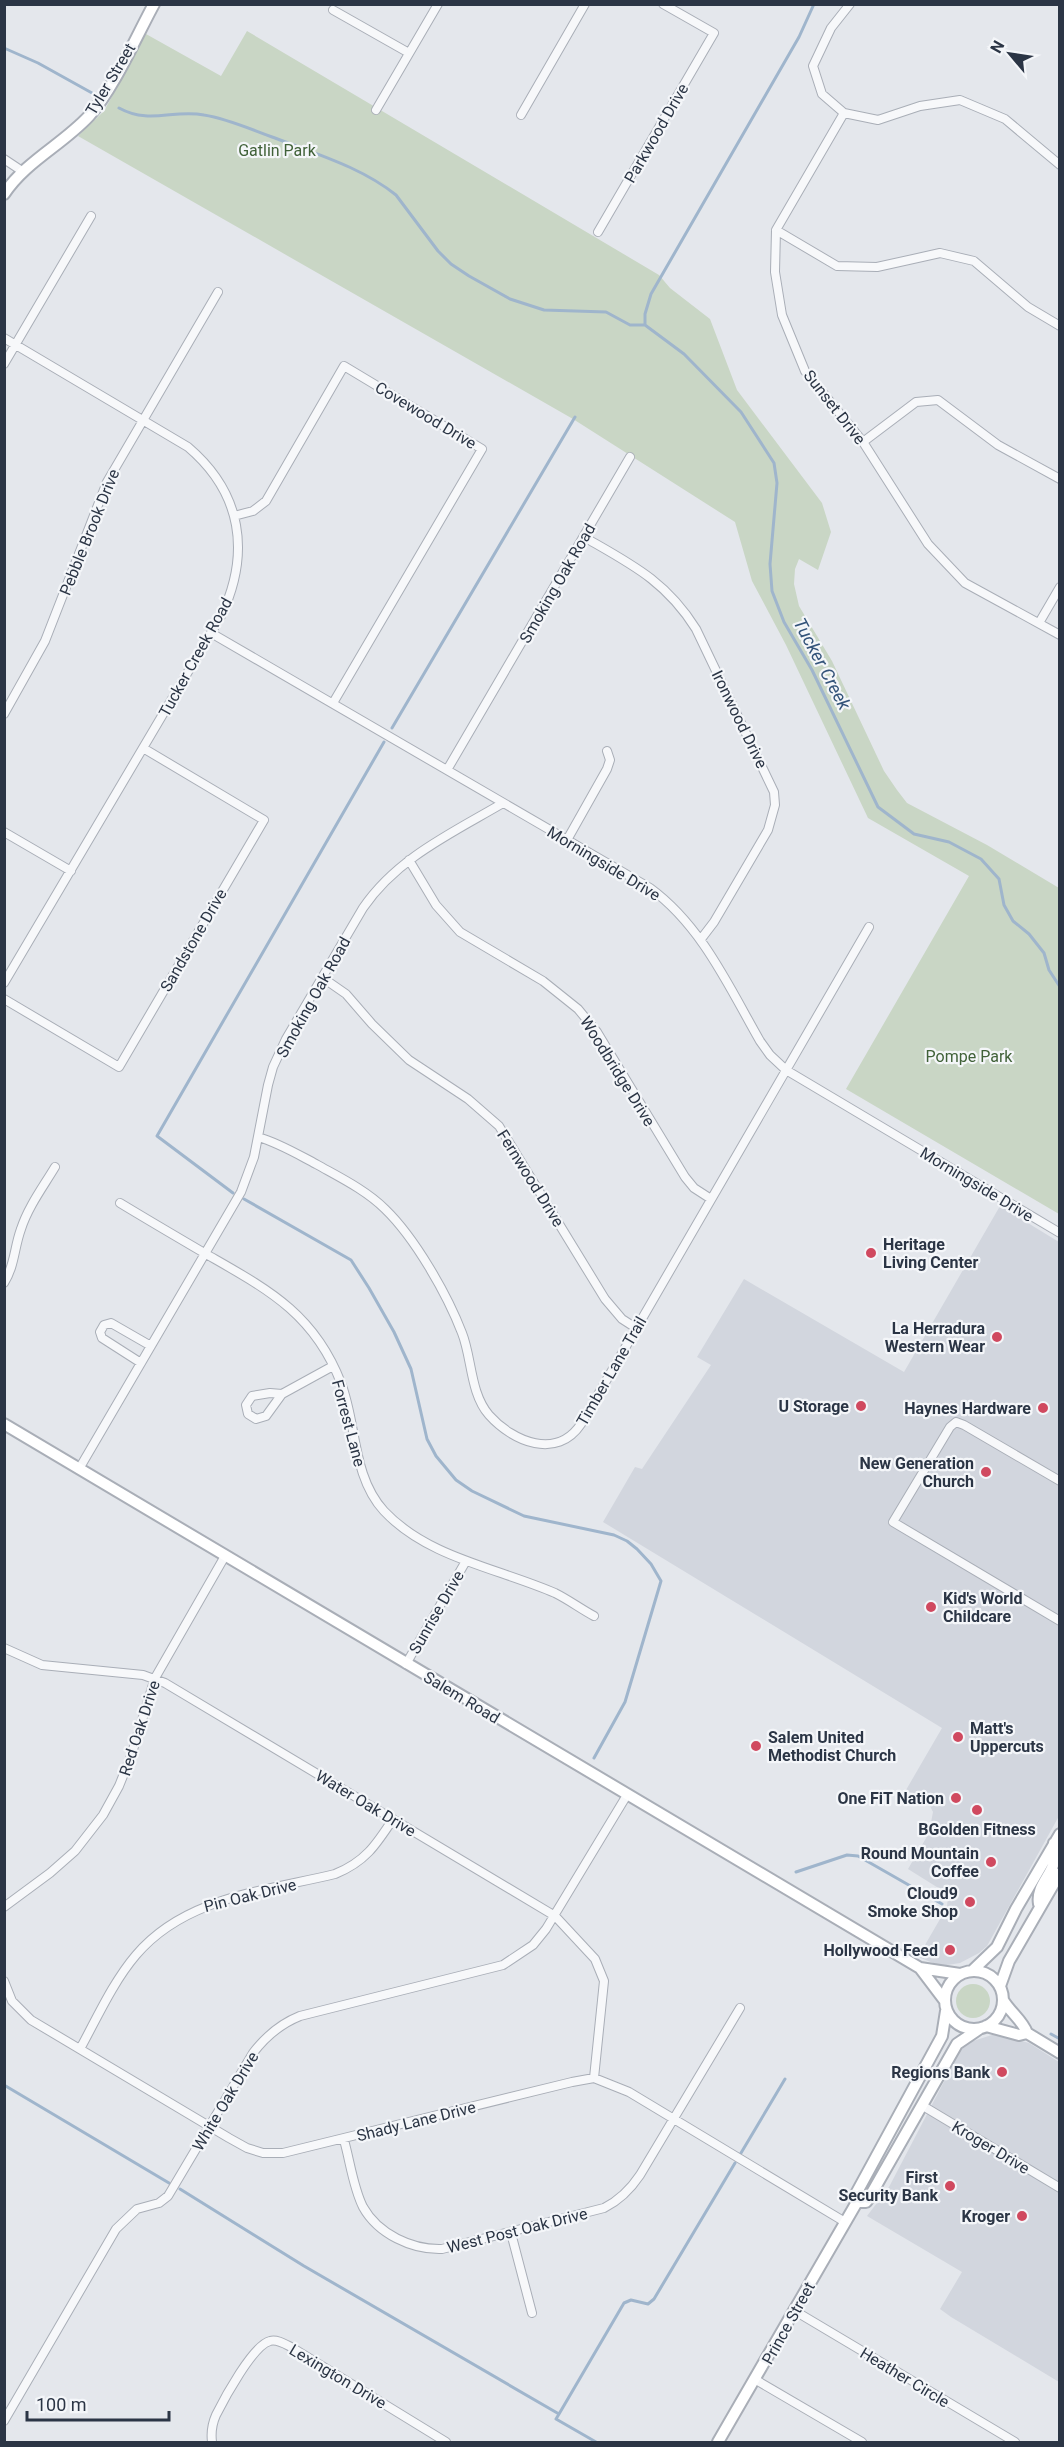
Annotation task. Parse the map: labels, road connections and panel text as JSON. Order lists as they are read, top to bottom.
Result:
{
  "streets": {
    "main road": ["Tyler Street", "Salem Road", "Prince Street"],
    "street": [
      "Parkwood Drive",
      "Sunset Drive",
      "Covewood Drive",
      "Pebble Brook Drive",
      "Smoking Oak Road",
      "Tucker Creek Road",
      "Ironwood Drive",
      "Morningside Drive",
      "Sandstone Drive",
      "Woodbridge Drive",
      "Fernwood Drive",
      "Timber Lane Trail",
      "Forrest Lane",
      "Sunrise Drive",
      "Red Oak Drive",
      "Water Oak Drive",
      "Pin Oak Drive",
      "White Oak Drive",
      "Shady Lane Drive",
      "Kroger Drive",
      "West Post Oak Drive",
      "Lexington Drive",
      "Heather Circle"
    ]
  },
  "crossings": [
    ["Covewood Drive", "Tucker Creek Road"],
    ["Covewood Drive", "Morningside Drive"],
    ["Pebble Brook Drive", "Tucker Creek Road"],
    ["Smoking Oak Road", "Ironwood Drive"],
    ["Smoking Oak Road", "Morningside Drive"],
    ["Smoking Oak Road", "Woodbridge Drive"],
    ["Smoking Oak Road", "Fernwood Drive"],
    ["Smoking Oak Road", "Timber Lane Trail"],
    ["Smoking Oak Road", "Forrest Lane"],
    ["Smoking Oak Road", "Salem Road"],
    ["Tucker Creek Road", "Morningside Drive"],
    ["Tucker Creek Road", "Sandstone Drive"],
    ["Ironwood Drive", "Morningside Drive"],
    ["Morningside Drive", "Timber Lane Trail"],
    ["Woodbridge Drive", "Timber Lane Trail"],
    ["Fernwood Drive", "Timber Lane Trail"],
    ["Forrest Lane", "Sunrise Drive"],
    ["Sunrise Drive", "Salem Road"],
    ["Salem Road", "Red Oak Drive"],
    ["Salem Road", "White Oak Drive"],
    ["Salem Road", "Prince Street"],
    ["Red Oak Drive", "Water Oak Drive"],
    ["Water Oak Drive", "Pin Oak Drive"],
    ["Water Oak Drive", "White Oak Drive"],
    ["Water Oak Drive", "Shady Lane Drive"],
    ["Pin Oak Drive", "Shady Lane Drive"],
    ["White Oak Drive", "Shady Lane Drive"],
    ["Shady Lane Drive", "West Post Oak Drive"],
    ["Prince Street", "Heather Circle"]
  ],
  "water": ["Tucker Creek"],
  "parks": ["Gatlin Park", "Pompe Park"],
  "places": [
    "Heritage Living Center",
    "La Herradura Western Wear",
    "U Storage",
    "Haynes Hardware",
    "New Generation Church",
    "Kid's World Childcare",
    "Matt's Uppercuts",
    "Salem United Methodist Church",
    "One FiT Nation",
    "BGolden Fitness",
    "Round Mountain Coffee",
    "Cloud9 Smoke Shop",
    "Hollywood Feed",
    "Regions Bank",
    "First Security Bank",
    "Kroger"
  ],
  "scale_bar": "100 m",
  "north": "top left"
}
